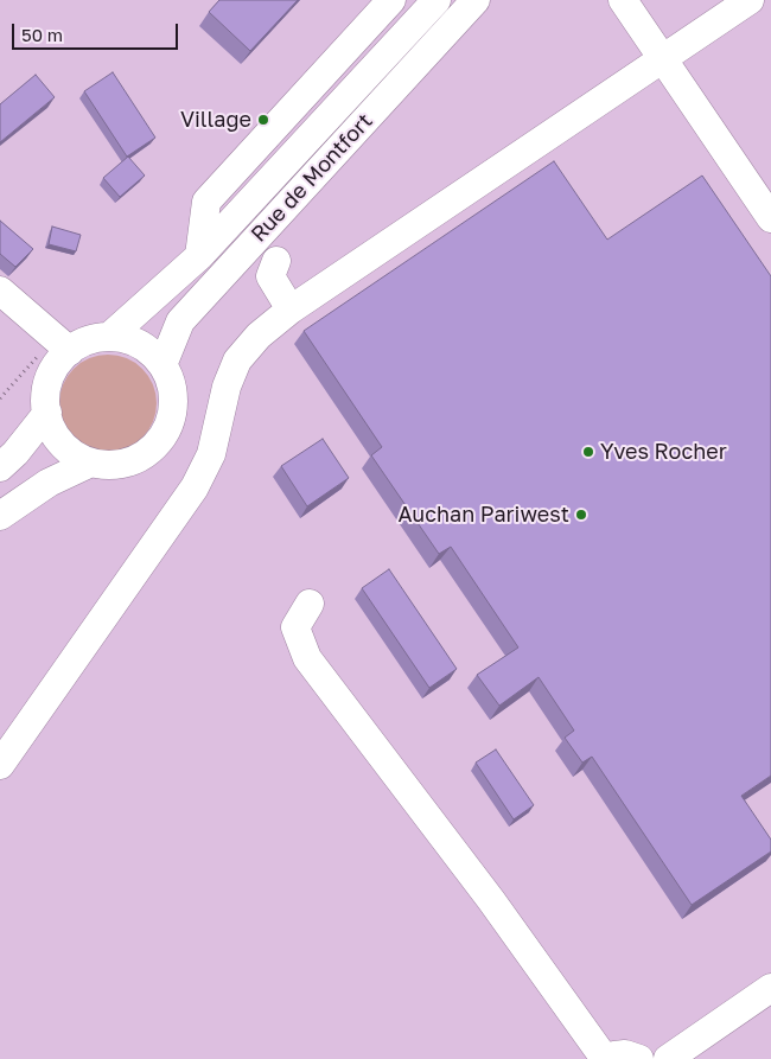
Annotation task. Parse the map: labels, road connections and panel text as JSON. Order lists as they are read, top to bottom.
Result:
{
  "streets": {
    "street": ["Rue de Montfort"]
  },
  "places": ["Village", "Yves Rocher", "Auchan Pariwest"],
  "scale_bar": "50 m"
}
